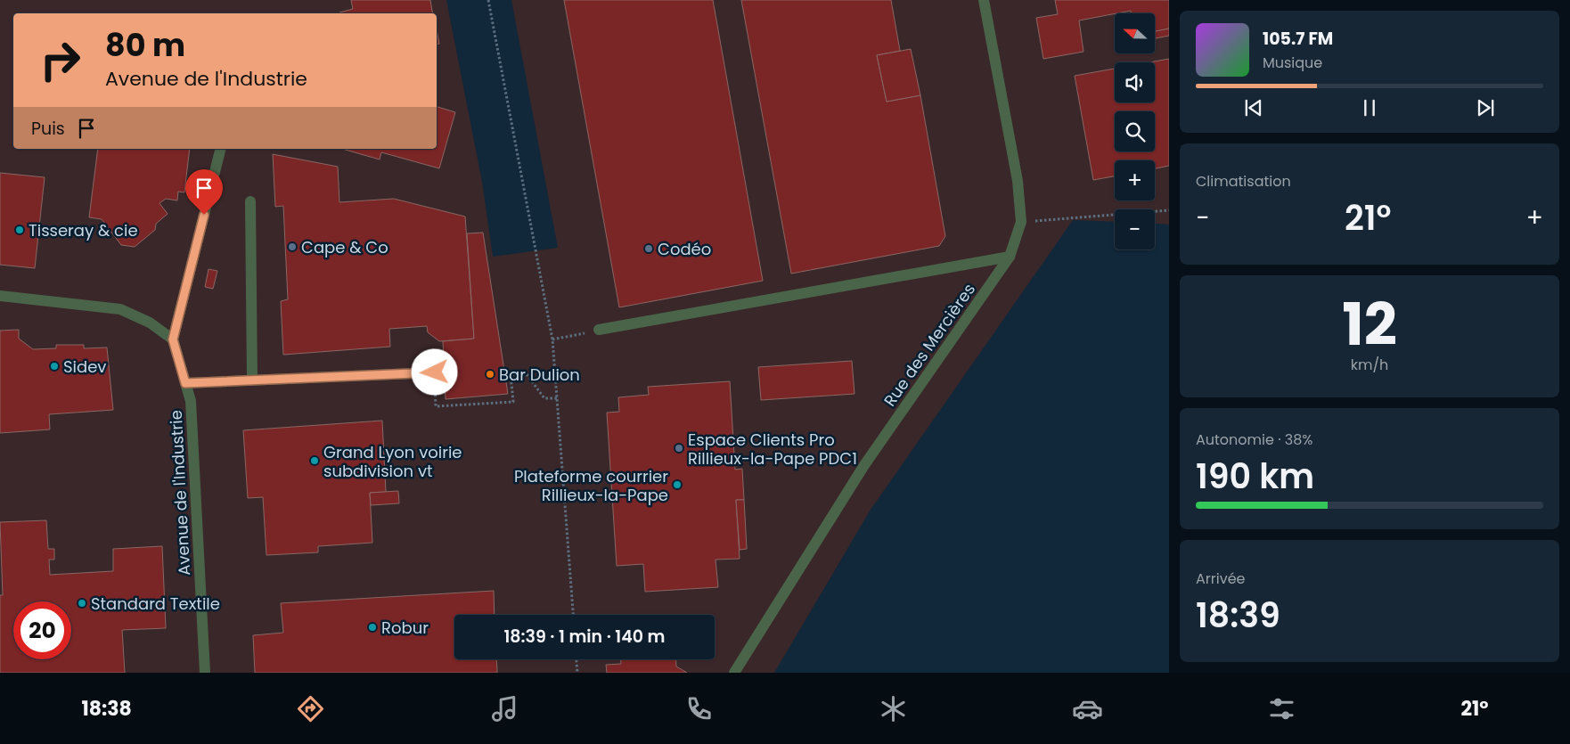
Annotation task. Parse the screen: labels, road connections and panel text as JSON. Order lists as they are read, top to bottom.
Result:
{
  "streets": {
    "street": ["Rue des Mercières", "Avenue de l'Industrie"]
  },
  "places": [
    "Tisseray & cie",
    "Cape & Co",
    "Codéo",
    "Sidev",
    "Bar Dulion",
    "Espace Clients Pro Rillieux-la-Pape PDC1",
    "Grand Lyon voirie subdivision vt",
    "Plateforme courrier Rillieux-la-Pape",
    "Standard Textile",
    "Robur"
  ],
  "north": "left",
  "page": {
    "map_buttons": ["+", "−"],
    "turn": ["80 m", "Avenue de l'Industrie"],
    "song": ["105.7 FM", "Musique"],
    "then": "Puis",
    "tile": [
      "Climatisation",
      ["12", "km/h"],
      ["Autonomie · 38%", "190 km"],
      ["Arrivée", "18:39"]
    ],
    "heat": ["−", "21°", "+"],
    "limit": "20",
    "trip": "18:39 · 1 min · 140 m",
    "tabs": ["18:38", "21°"]
  }
}
